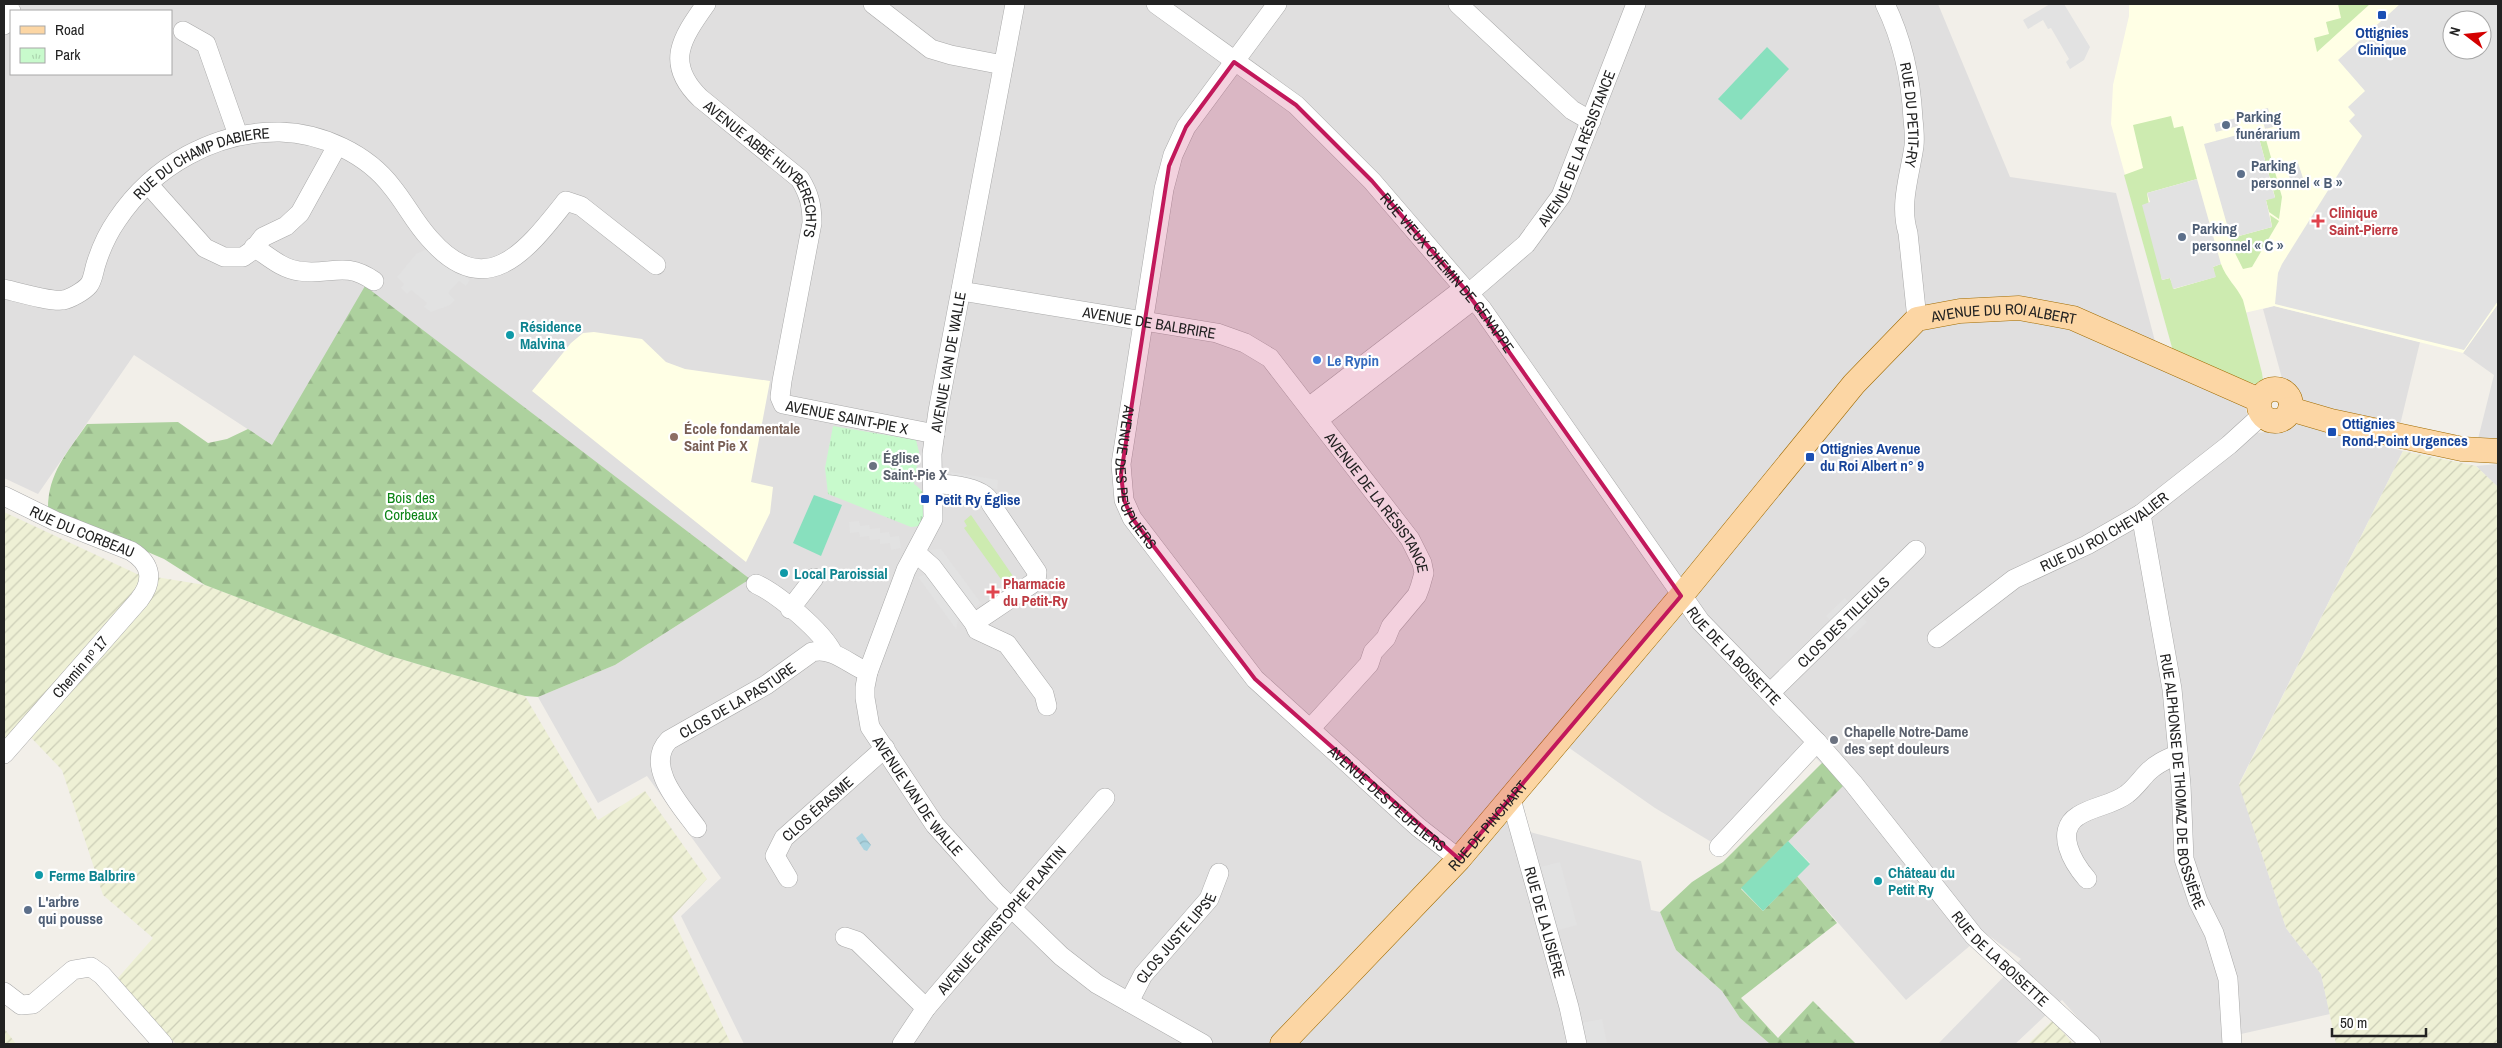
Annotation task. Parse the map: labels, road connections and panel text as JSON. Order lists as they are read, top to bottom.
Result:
{
  "streets": {
    "main road": ["AVENUE DU ROI ALBERT", "RUE DE PINCHART"],
    "street": [
      "RUE DU PETIT-RY",
      "AVENUE DE LA RÉSISTANCE",
      "RUE DU CHAMP DABIERE",
      "AVENUE ABBÉ HUYBERECHTS",
      "RUE VIEUX CHEMIN DE GENAPPE",
      "AVENUE DE BALBRIRE",
      "AVENUE VAN DE WALLE",
      "AVENUE SAINT-PIE X",
      "AVENUE DES PEUPLIERS",
      "RUE DU CORBEAU",
      "RUE DU ROI CHEVALIER",
      "CLOS DES TILLEULS",
      "RUE DE LA BOISETTE",
      "Chemin nᵒ 17",
      "CLOS DE LA PASTURE",
      "RUE ALPHONSE DE THOMAZ DE BOSSIÈRE",
      "CLOS ÉRASME",
      "AVENUE CHRISTOPHE PLANTIN",
      "RUE DE LA LISIÈRE",
      "CLOS JUSTE LIPSE"
    ]
  },
  "crossings": [
    ["RUE DU PETIT-RY", "AVENUE DU ROI ALBERT"],
    ["AVENUE DE LA RÉSISTANCE", "RUE VIEUX CHEMIN DE GENAPPE"],
    ["AVENUE DE LA RÉSISTANCE", "AVENUE DE BALBRIRE"],
    ["AVENUE DE LA RÉSISTANCE", "AVENUE DES PEUPLIERS"],
    ["AVENUE ABBÉ HUYBERECHTS", "AVENUE SAINT-PIE X"],
    ["RUE VIEUX CHEMIN DE GENAPPE", "AVENUE DU ROI ALBERT"],
    ["RUE VIEUX CHEMIN DE GENAPPE", "AVENUE DES PEUPLIERS"],
    ["RUE VIEUX CHEMIN DE GENAPPE", "RUE DE LA BOISETTE"],
    ["RUE VIEUX CHEMIN DE GENAPPE", "RUE DE PINCHART"],
    ["AVENUE DU ROI ALBERT", "RUE DU ROI CHEVALIER"],
    ["AVENUE DU ROI ALBERT", "RUE DE LA BOISETTE"],
    ["AVENUE DU ROI ALBERT", "RUE DE PINCHART"],
    ["AVENUE DE BALBRIRE", "AVENUE VAN DE WALLE"],
    ["AVENUE DE BALBRIRE", "AVENUE DES PEUPLIERS"],
    ["AVENUE VAN DE WALLE", "AVENUE SAINT-PIE X"],
    ["AVENUE VAN DE WALLE", "CLOS ÉRASME"],
    ["AVENUE VAN DE WALLE", "AVENUE CHRISTOPHE PLANTIN"],
    ["AVENUE VAN DE WALLE", "CLOS JUSTE LIPSE"],
    ["AVENUE DES PEUPLIERS", "RUE DE PINCHART"],
    ["RUE DU CORBEAU", "Chemin nᵒ 17"],
    ["RUE DU ROI CHEVALIER", "RUE ALPHONSE DE THOMAZ DE BOSSIÈRE"],
    ["CLOS DES TILLEULS", "RUE DE LA BOISETTE"],
    ["RUE DE LA BOISETTE", "RUE DE PINCHART"],
    ["RUE DE PINCHART", "RUE DE LA LISIÈRE"]
  ],
  "parks": ["Bois des Corbeaux"],
  "places": {
    "transit": [
      "Ottignies Clinique",
      "Ottignies Rond-Point Urgences",
      "Ottignies Avenue du Roi Albert n° 9",
      "Petit Ry Église"
    ],
    "other": [
      "Parking funérarium",
      "Parking personnel « B »",
      "Parking personnel « C »",
      "Résidence Malvina",
      "Le Rypin",
      "École fondamentale Saint Pie X",
      "Église Saint-Pie X",
      "Local Paroissial",
      "Chapelle Notre-Dame des sept douleurs",
      "Ferme Balbrire",
      "Château du Petit Ry",
      "L'arbre qui pousse"
    ],
    "health": ["Clinique Saint-Pierre", "Pharmacie du Petit-Ry"]
  },
  "legend": ["Road", "Park"],
  "scale_bar": "50 m",
  "north": "left"
}
